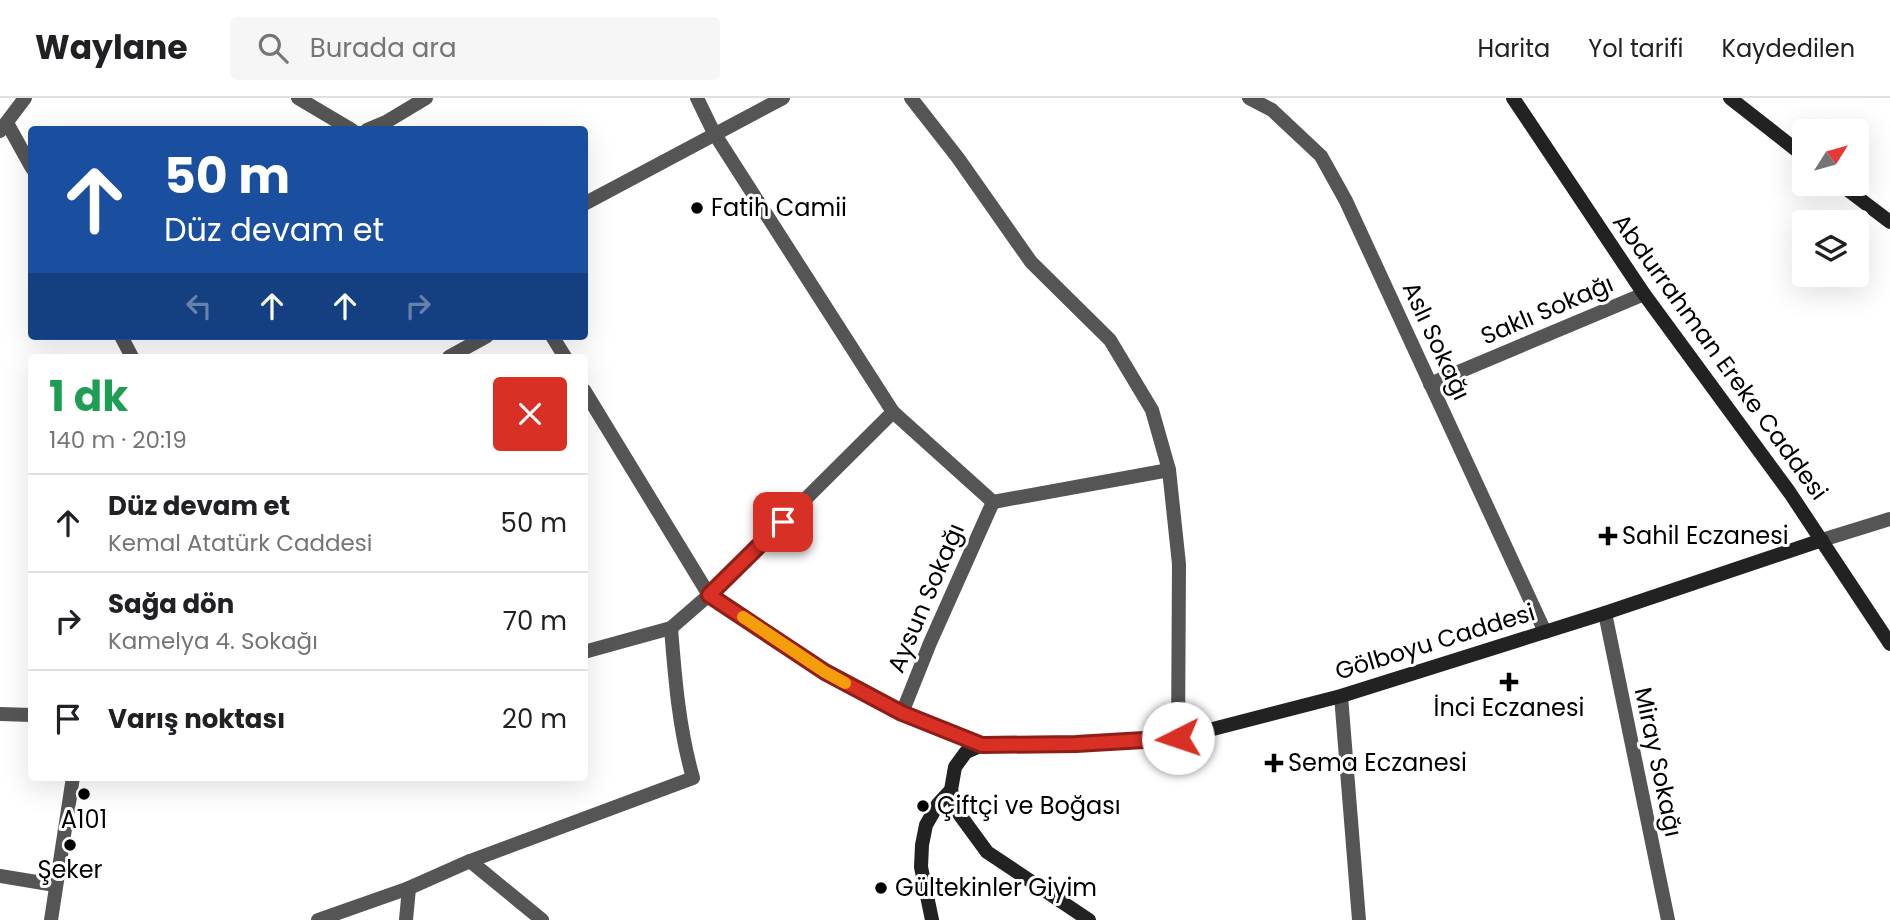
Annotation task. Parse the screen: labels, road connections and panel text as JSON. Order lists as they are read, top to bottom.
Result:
{
  "streets": {
    "main road": ["Abdurrahman Ereke Caddesi", "Gölboyu Caddesi"],
    "street": [
      "Saklı Sokağı",
      "Aslı Sokağı",
      "Aysun Sokağı",
      "Miray Sokağı"
    ]
  },
  "crossings": [
    ["Saklı Sokağı", "Aslı Sokağı"],
    ["Saklı Sokağı", "Abdurrahman Ereke Caddesi"],
    ["Aslı Sokağı", "Gölboyu Caddesi"],
    ["Abdurrahman Ereke Caddesi", "Gölboyu Caddesi"],
    ["Gölboyu Caddesi", "Miray Sokağı"]
  ],
  "places": {
    "other": [
      "Fatih Camii",
      "A101",
      "Çiftçi ve Boğası",
      "Şeker",
      "Gültekinler Giyim"
    ],
    "health": ["Sahil Eczanesi", "İnci Eczanesi", "Sema Eczanesi"]
  },
  "north": "top right",
  "page": {
    "header": "Waylane",
    "search": "Burada ara",
    "nav": ["Harita", "Yol tarifi", "Kaydedilen"],
    "turn": ["50 m", "Düz devam et"],
    "heading": ["1 dk", "140 m · 20:19"],
    "list": [
      {
        "name": "Düz devam et",
        "note": "Kemal Atatürk Caddesi",
        "value": "50 m"
      },
      {
        "name": "Sağa dön",
        "note": "Kamelya 4. Sokağı",
        "value": "70 m"
      },
      {
        "name": "Varış noktası",
        "value": "20 m"
      }
    ]
  }
}
